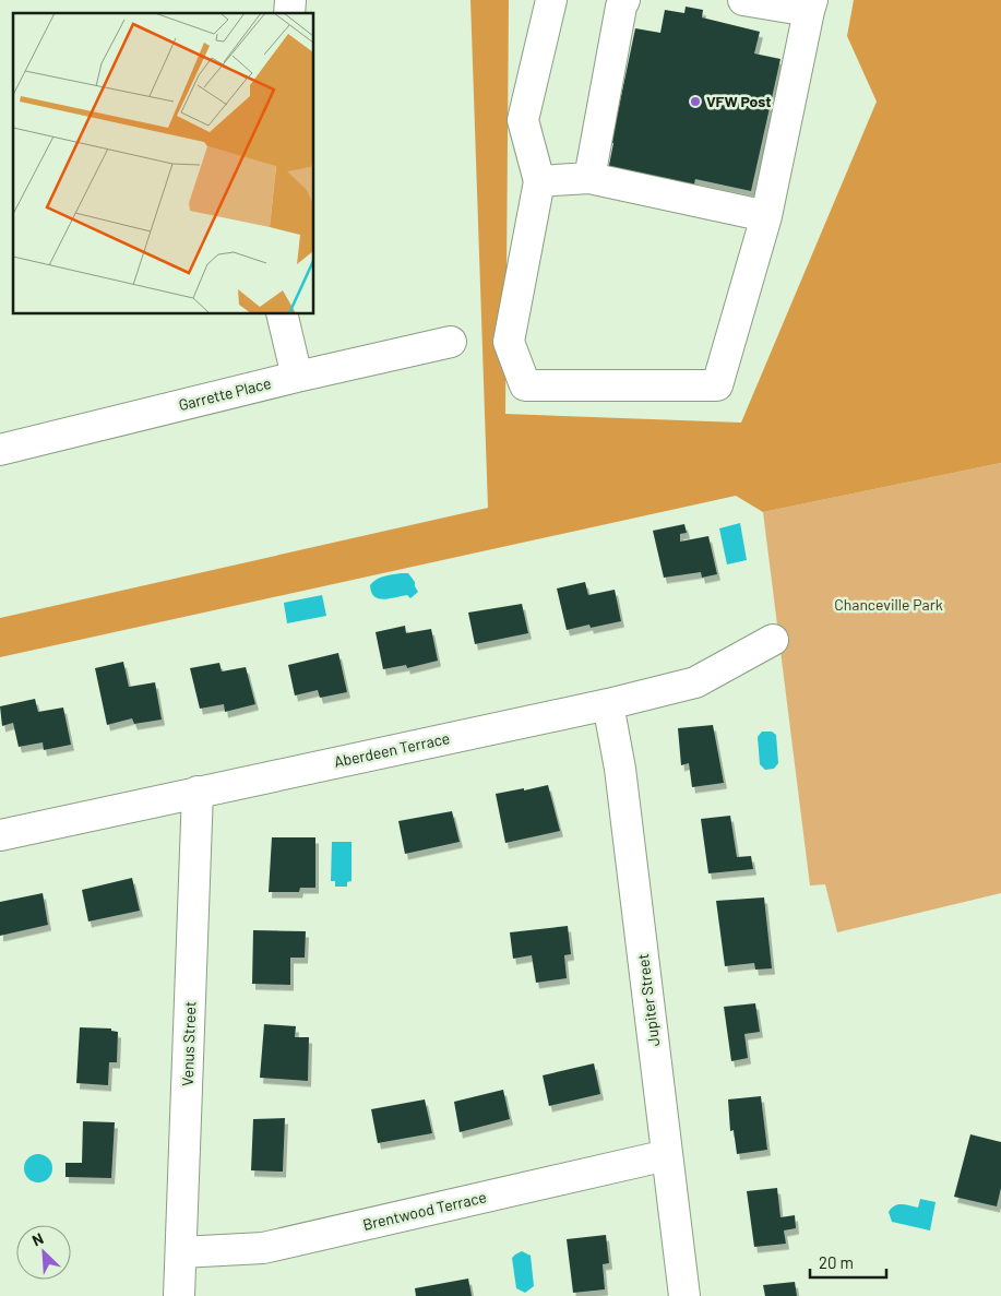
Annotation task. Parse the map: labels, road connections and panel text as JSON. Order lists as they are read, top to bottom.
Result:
{
  "streets": {
    "street": [
      "Garrette Place",
      "Aberdeen Terrace",
      "Jupiter Street",
      "Venus Street",
      "Brentwood Terrace"
    ]
  },
  "crossings": [
    ["Aberdeen Terrace", "Jupiter Street"],
    ["Aberdeen Terrace", "Venus Street"],
    ["Jupiter Street", "Brentwood Terrace"],
    ["Venus Street", "Brentwood Terrace"]
  ],
  "parks": ["Chanceville Park"],
  "places": ["VFW Post"],
  "scale_bar": "20 m",
  "north": "top left"
}
